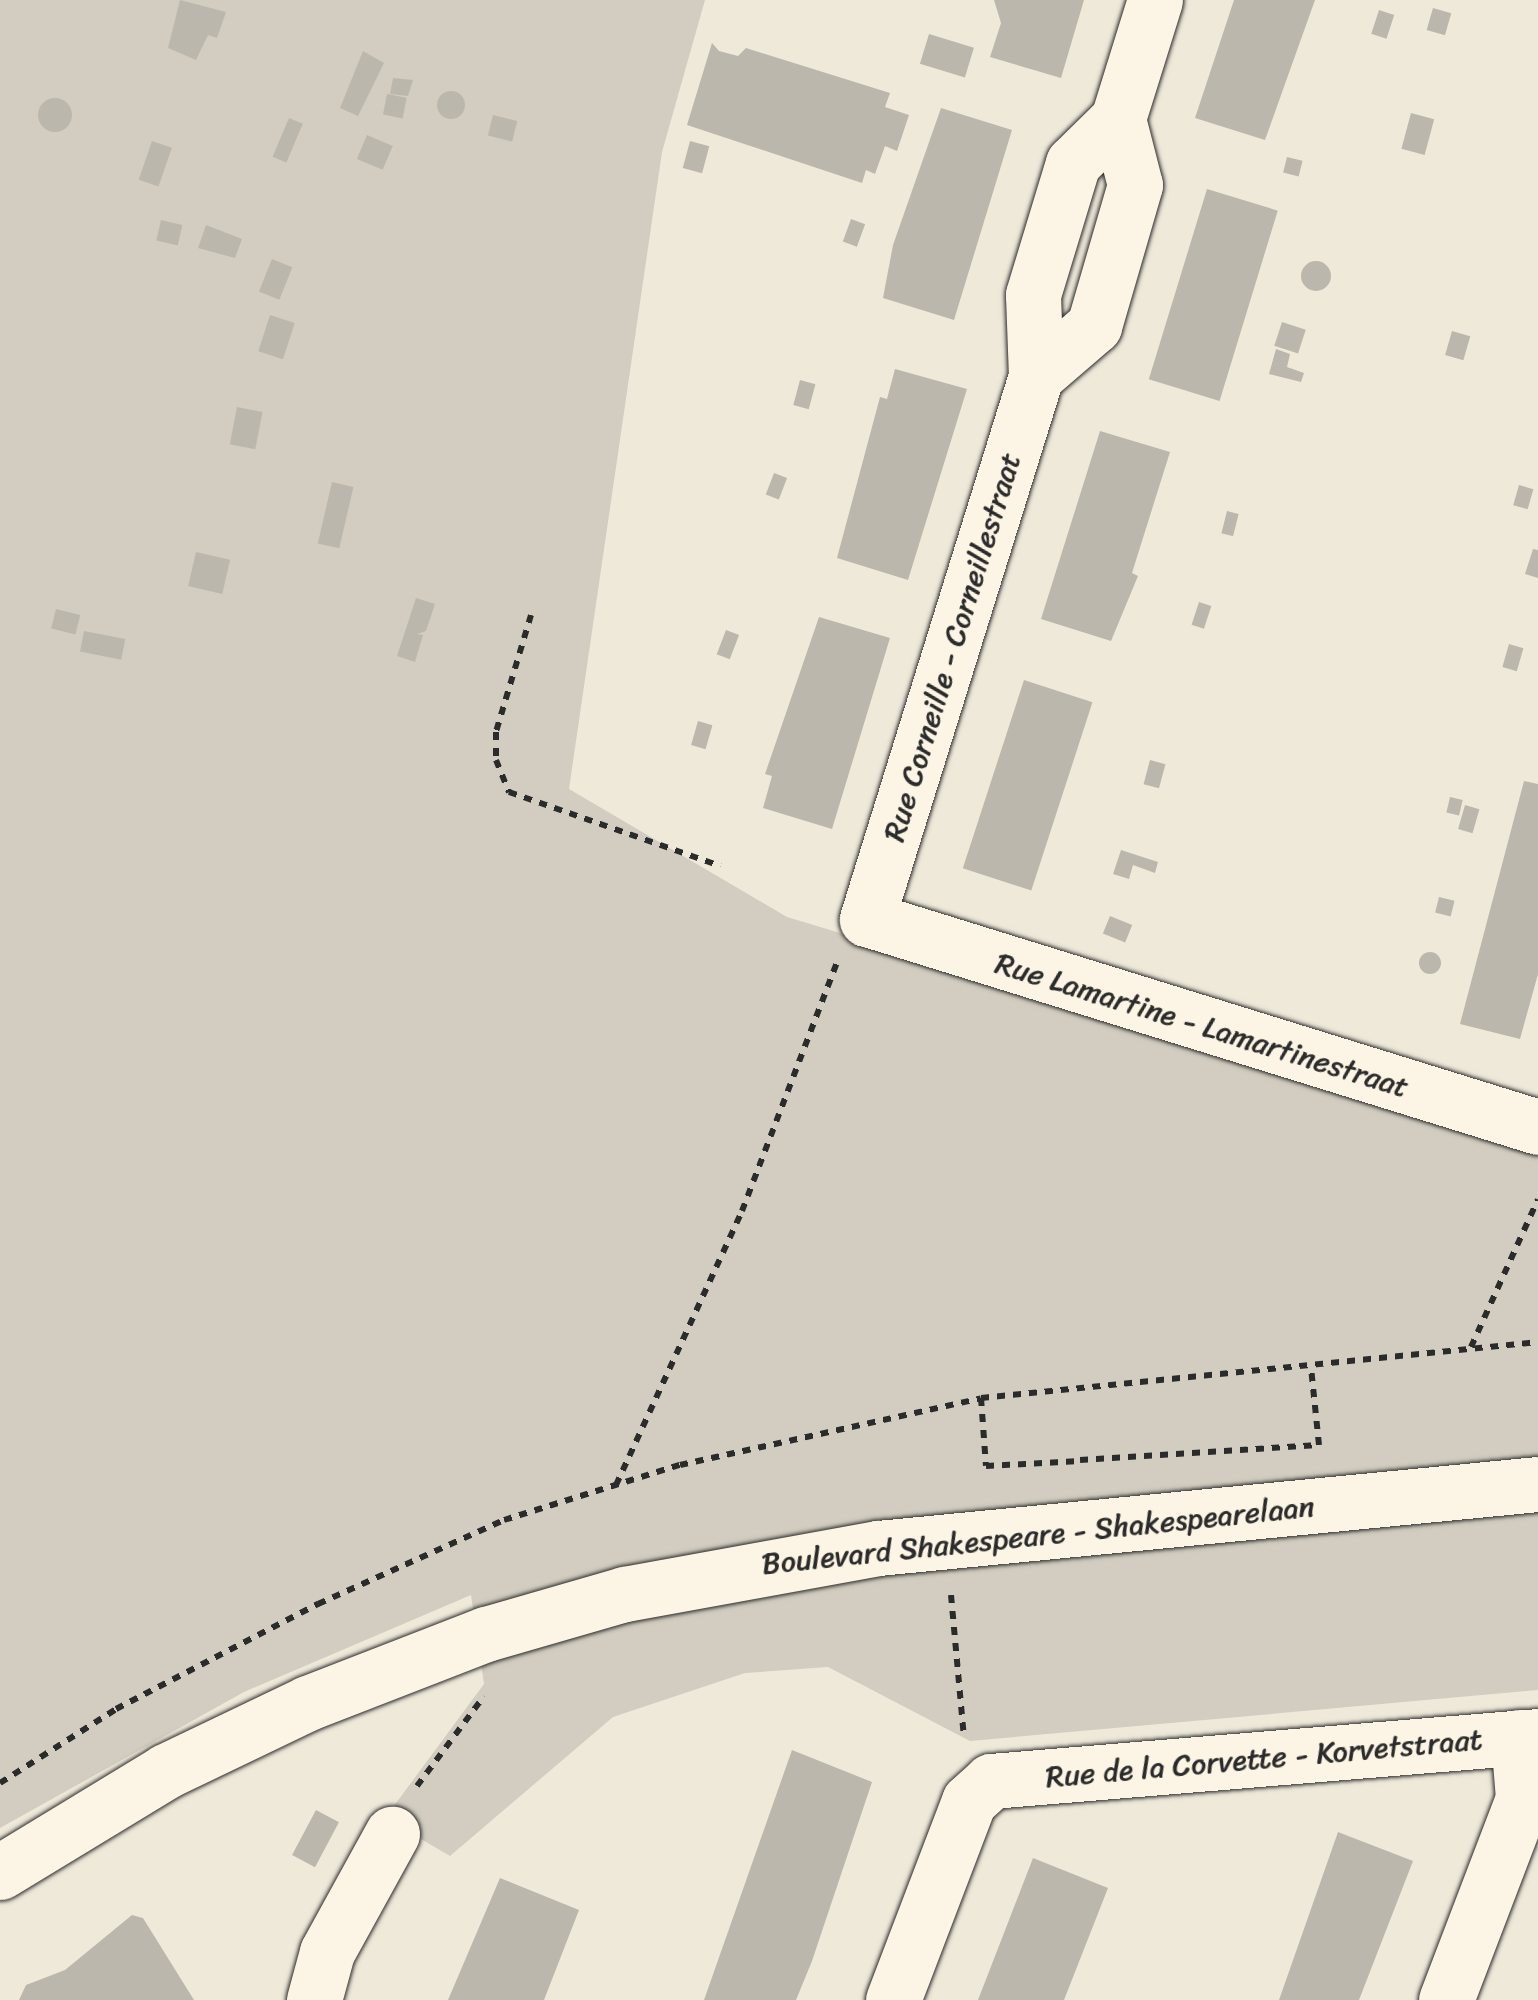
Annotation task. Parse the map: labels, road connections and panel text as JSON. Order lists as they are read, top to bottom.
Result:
{
  "streets": {
    "street": [
      "Rue Corneille - Corneillestraat",
      "Rue Lamartine - Lamartinestraat",
      "Boulevard Shakespeare - Shakespearelaan",
      "Rue de la Corvette - Korvetstraat"
    ]
  },
  "crossings": [
    ["Rue Corneille - Corneillestraat", "Rue Lamartine - Lamartinestraat"]
  ]
}
